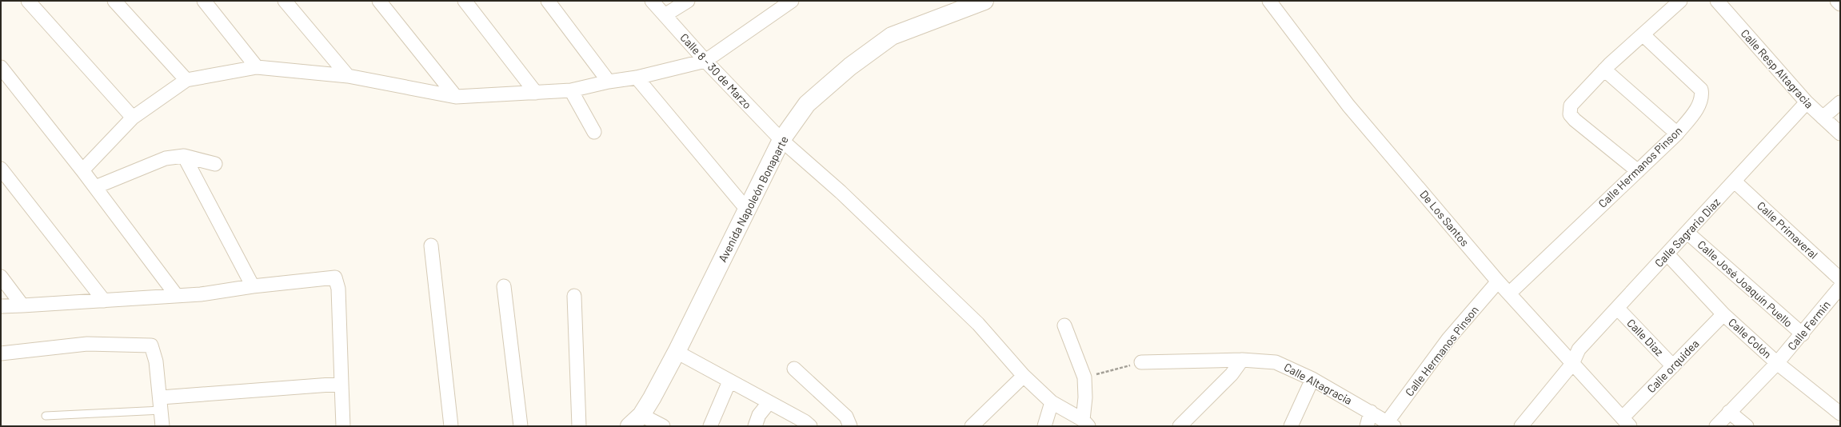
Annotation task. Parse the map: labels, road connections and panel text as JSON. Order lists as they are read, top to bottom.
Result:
{
  "streets": {
    "main road": ["Avenida Napoleón Bonaparte"],
    "street": [
      "Calle Resp Altagracia",
      "Calle 8 - 30 de Marzo",
      "Calle Hermanos Pinson",
      "De Los Santos",
      "Calle Primaveral",
      "Calle Sagrario Diaz",
      "Calle José Joaquín Puello",
      "Calle Fermin",
      "Calle Diaz",
      "Calle Colón",
      "Calle orquidea",
      "Calle Altagracia"
    ]
  },
  "crossings": [
    ["Calle Resp Altagracia", "Calle Sagrario Diaz"],
    ["Calle 8 - 30 de Marzo", "Avenida Napoleón Bonaparte"],
    ["Calle Hermanos Pinson", "De Los Santos"],
    ["Calle Hermanos Pinson", "Calle Altagracia"],
    ["De Los Santos", "Calle Sagrario Diaz"],
    ["De Los Santos", "Calle orquidea"],
    ["Calle Primaveral", "Calle Sagrario Diaz"],
    ["Calle Sagrario Diaz", "Calle José Joaquín Puello"],
    ["Calle Sagrario Diaz", "Calle Diaz"],
    ["Calle Sagrario Diaz", "Calle Colón"],
    ["Calle José Joaquín Puello", "Calle Fermin"],
    ["Calle Fermin", "Calle Colón"],
    ["Calle Diaz", "Calle orquidea"],
    ["Calle Colón", "Calle orquidea"]
  ]
}
